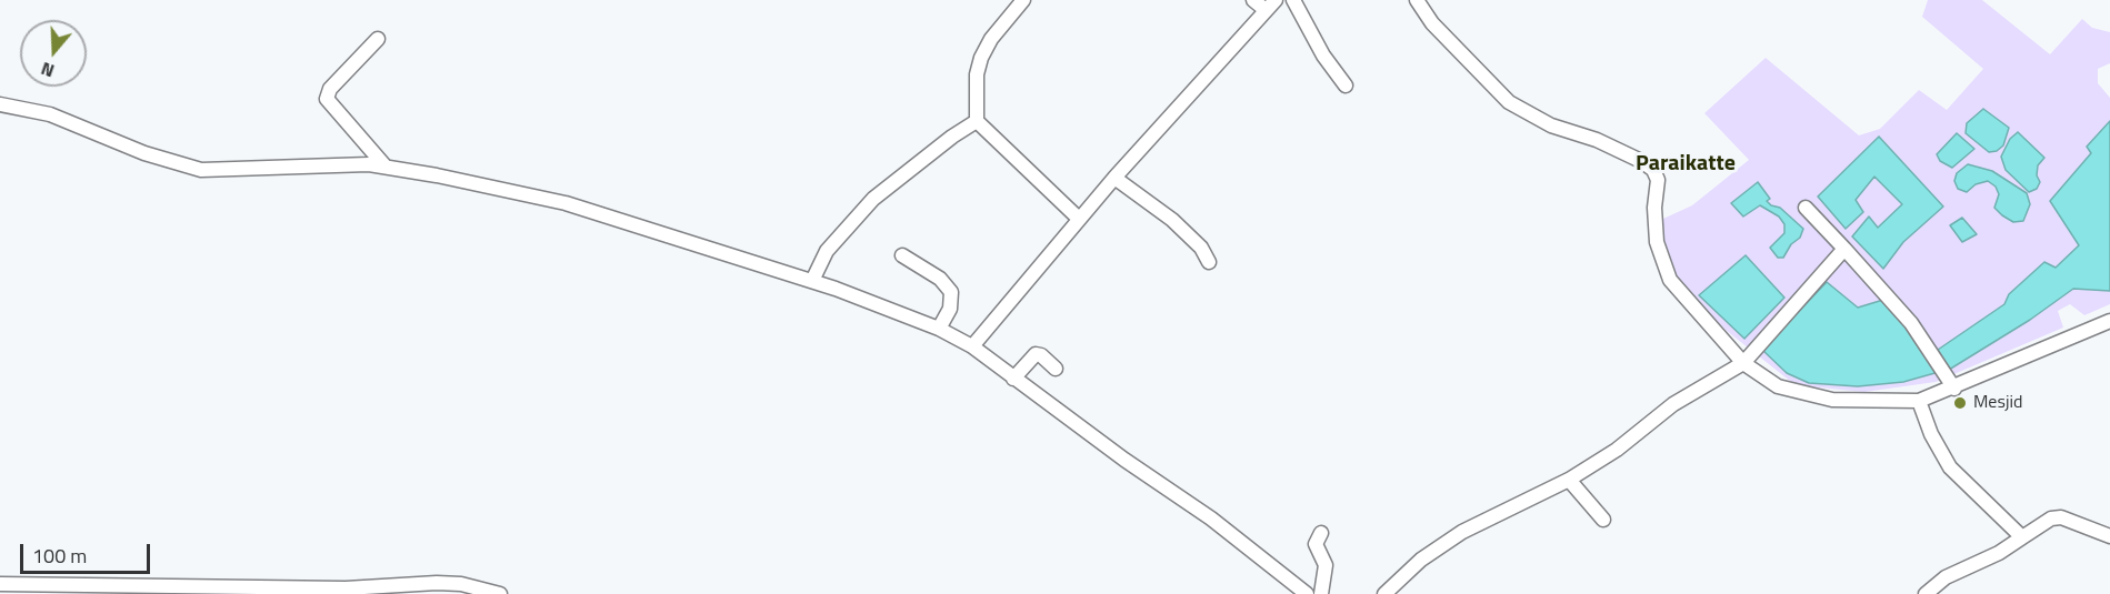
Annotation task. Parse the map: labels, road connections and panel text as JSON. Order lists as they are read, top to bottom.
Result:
{
  "districts": ["Paraikatte"],
  "places": ["Mesjid"],
  "scale_bar": "100 m",
  "north": "bottom"
}
